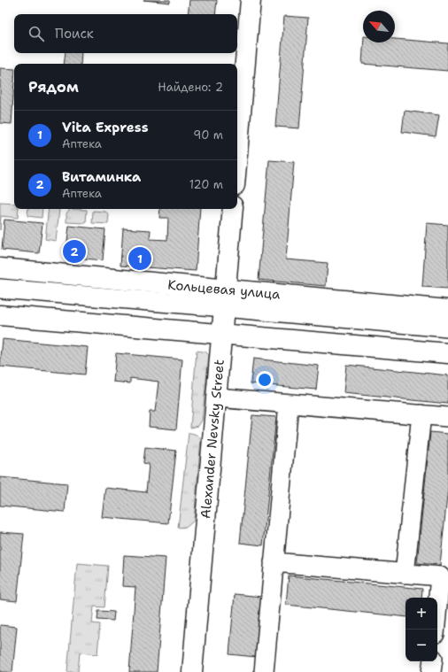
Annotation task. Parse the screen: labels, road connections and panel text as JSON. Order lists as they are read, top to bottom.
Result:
{
  "streets": {
    "main road": ["Кольцевая улица", "Alexander Nevsky Street"]
  },
  "crossings": [
    ["Кольцевая улица", "Alexander Nevsky Street"]
  ],
  "north": "top left",
  "page": {
    "search": "Поиск",
    "heading": ["Рядом", "Найдено: 2"],
    "list": [
      {
        "mark": "1",
        "name": "Vita Express",
        "note": "Аптека",
        "value": "90 m"
      },
      {
        "mark": "2",
        "name": "Витаминка",
        "note": "Аптека",
        "value": "120 m"
      }
    ],
    "pins": ["2", "1"],
    "map_buttons": ["+", "−"]
  }
}
